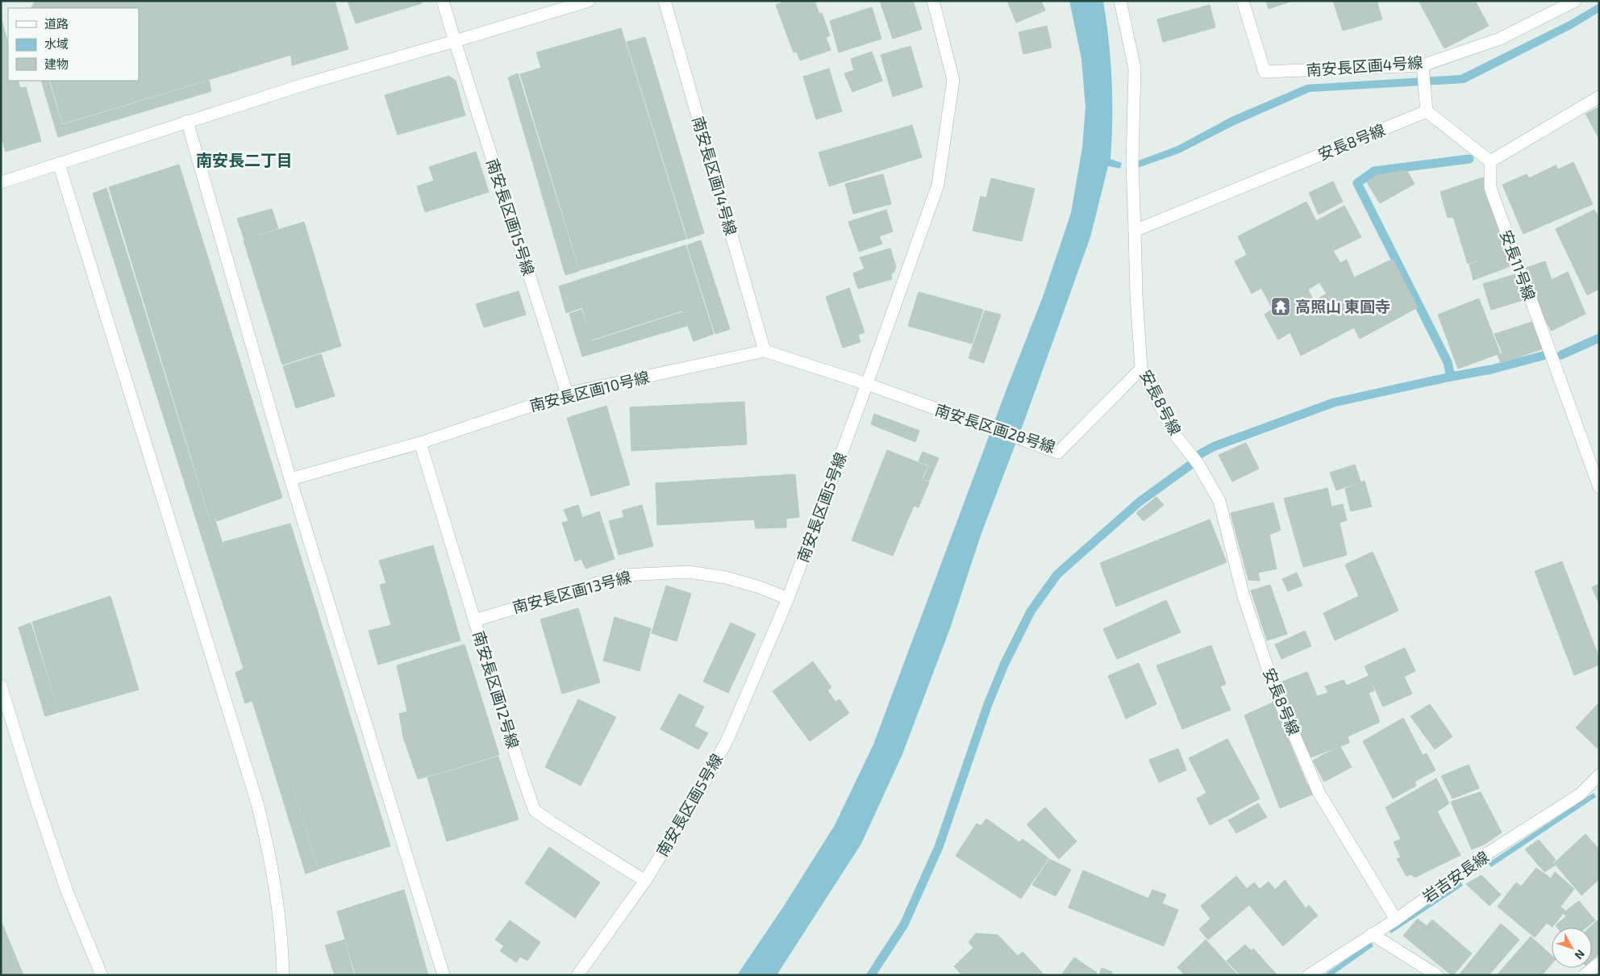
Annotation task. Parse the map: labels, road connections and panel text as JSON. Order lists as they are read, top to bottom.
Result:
{
  "streets": {
    "street": [
      "南安長区画4号線",
      "安長8号線",
      "南安長区画14号線",
      "南安長区画15号線",
      "安長11号線",
      "南安長区画10号線",
      "南安長区画28号線",
      "南安長区画5号線",
      "南安長区画13号線",
      "南安長区画12号線",
      "岩吉安長線"
    ]
  },
  "crossings": [
    ["安長8号線", "南安長区画28号線"],
    ["安長8号線", "岩吉安長線"],
    ["南安長区画14号線", "南安長区画10号線"],
    ["南安長区画15号線", "南安長区画10号線"],
    ["南安長区画10号線", "南安長区画12号線"],
    ["南安長区画28号線", "南安長区画5号線"],
    ["南安長区画5号線", "南安長区画13号線"],
    ["南安長区画5号線", "南安長区画12号線"],
    ["南安長区画13号線", "南安長区画12号線"]
  ],
  "districts": ["南安長二丁目"],
  "places": {
    "temple": ["高照山 東圓寺"]
  },
  "legend": ["道路", "水域", "建物"],
  "north": "bottom right"
}
